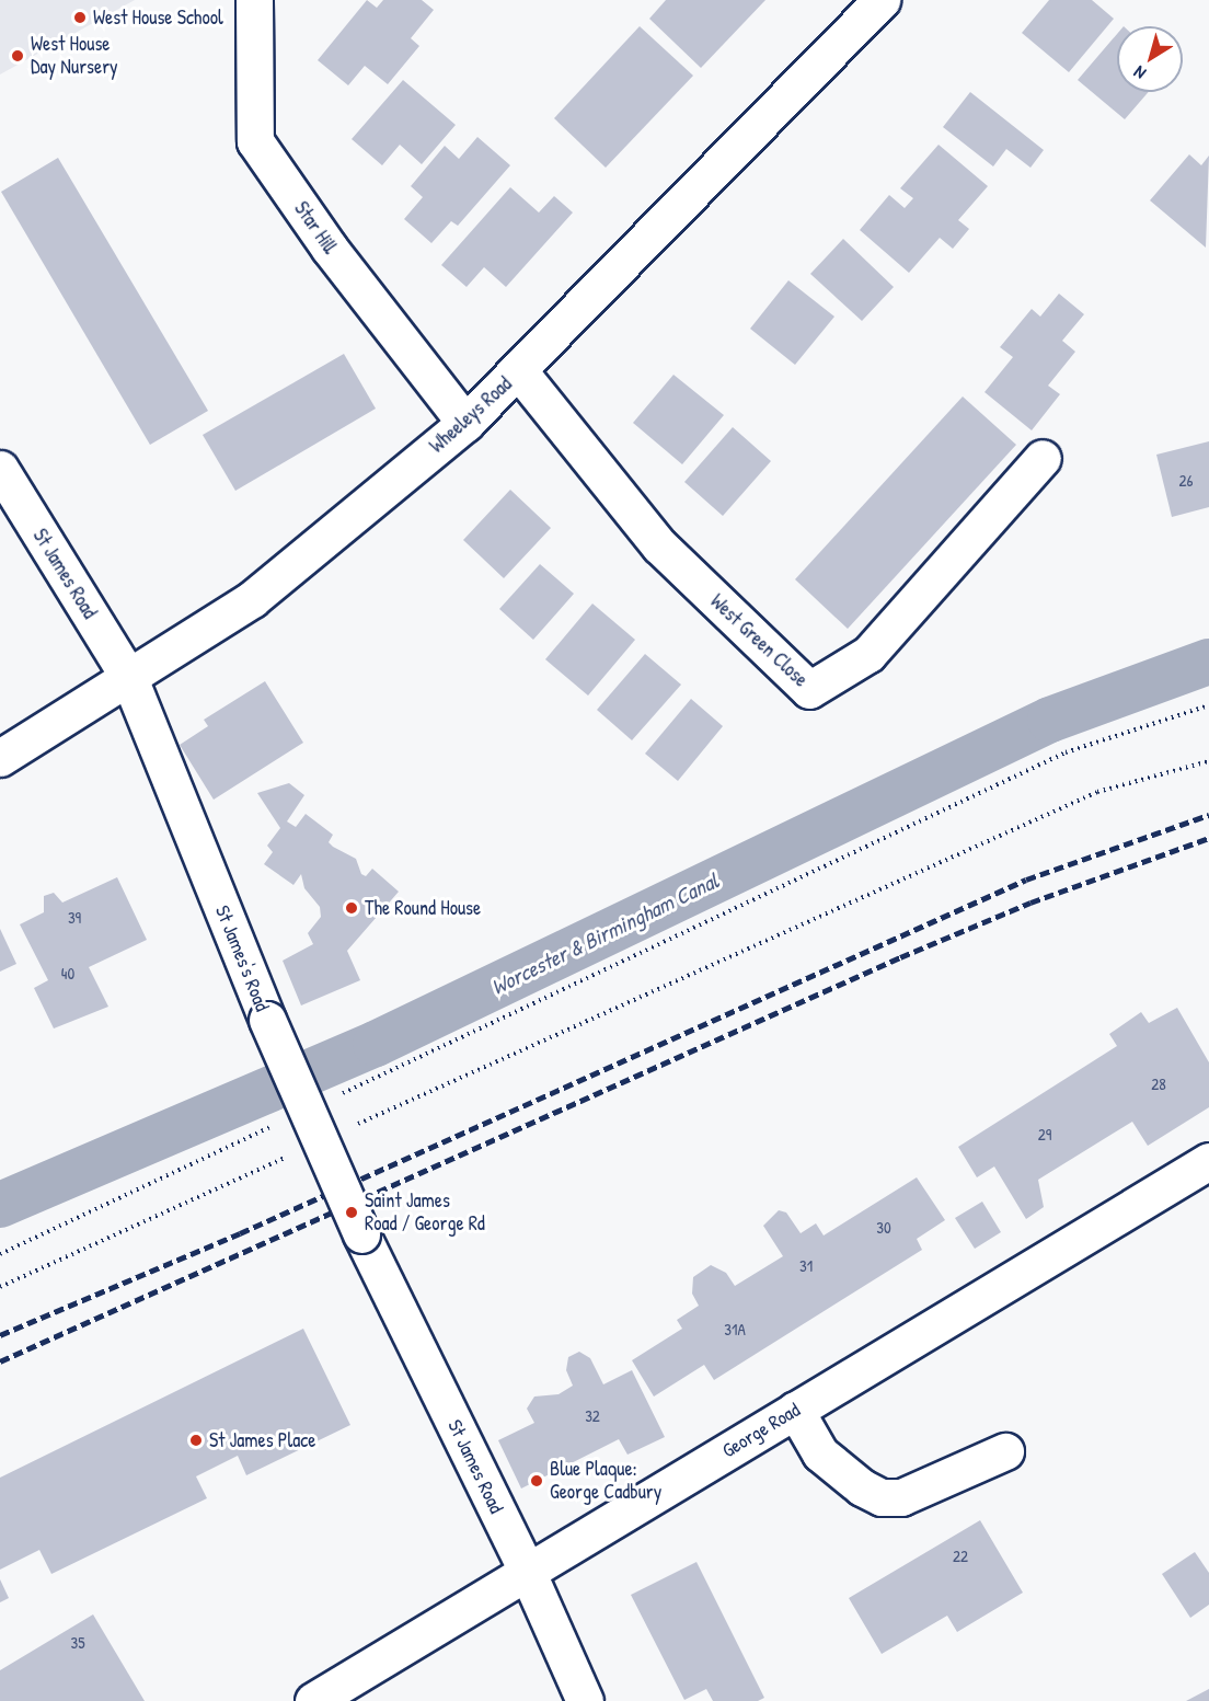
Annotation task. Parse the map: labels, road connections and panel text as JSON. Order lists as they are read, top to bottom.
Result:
{
  "streets": {
    "street": [
      "Star Hill",
      "Wheeleys Road",
      "St James Road",
      "West Green Close",
      "St James's Road",
      "George Road"
    ]
  },
  "crossings": [
    ["Star Hill", "Wheeleys Road"],
    ["Wheeleys Road", "St James Road"],
    ["Wheeleys Road", "West Green Close"],
    ["Wheeleys Road", "St James's Road"],
    ["St James Road", "St James's Road"],
    ["St James Road", "George Road"]
  ],
  "water": ["Worcester & Birmingham Canal"],
  "places": [
    "West House School",
    "West House Day Nursery",
    "The Round House",
    "Saint James Road / George Rd",
    "St James Place",
    "Blue Plaque: George Cadbury"
  ],
  "house_numbers": [
    "26",
    "39",
    "40",
    "28",
    "29",
    "30",
    "31",
    "31A",
    "32",
    "22",
    "35"
  ],
  "north": "bottom left"
}
